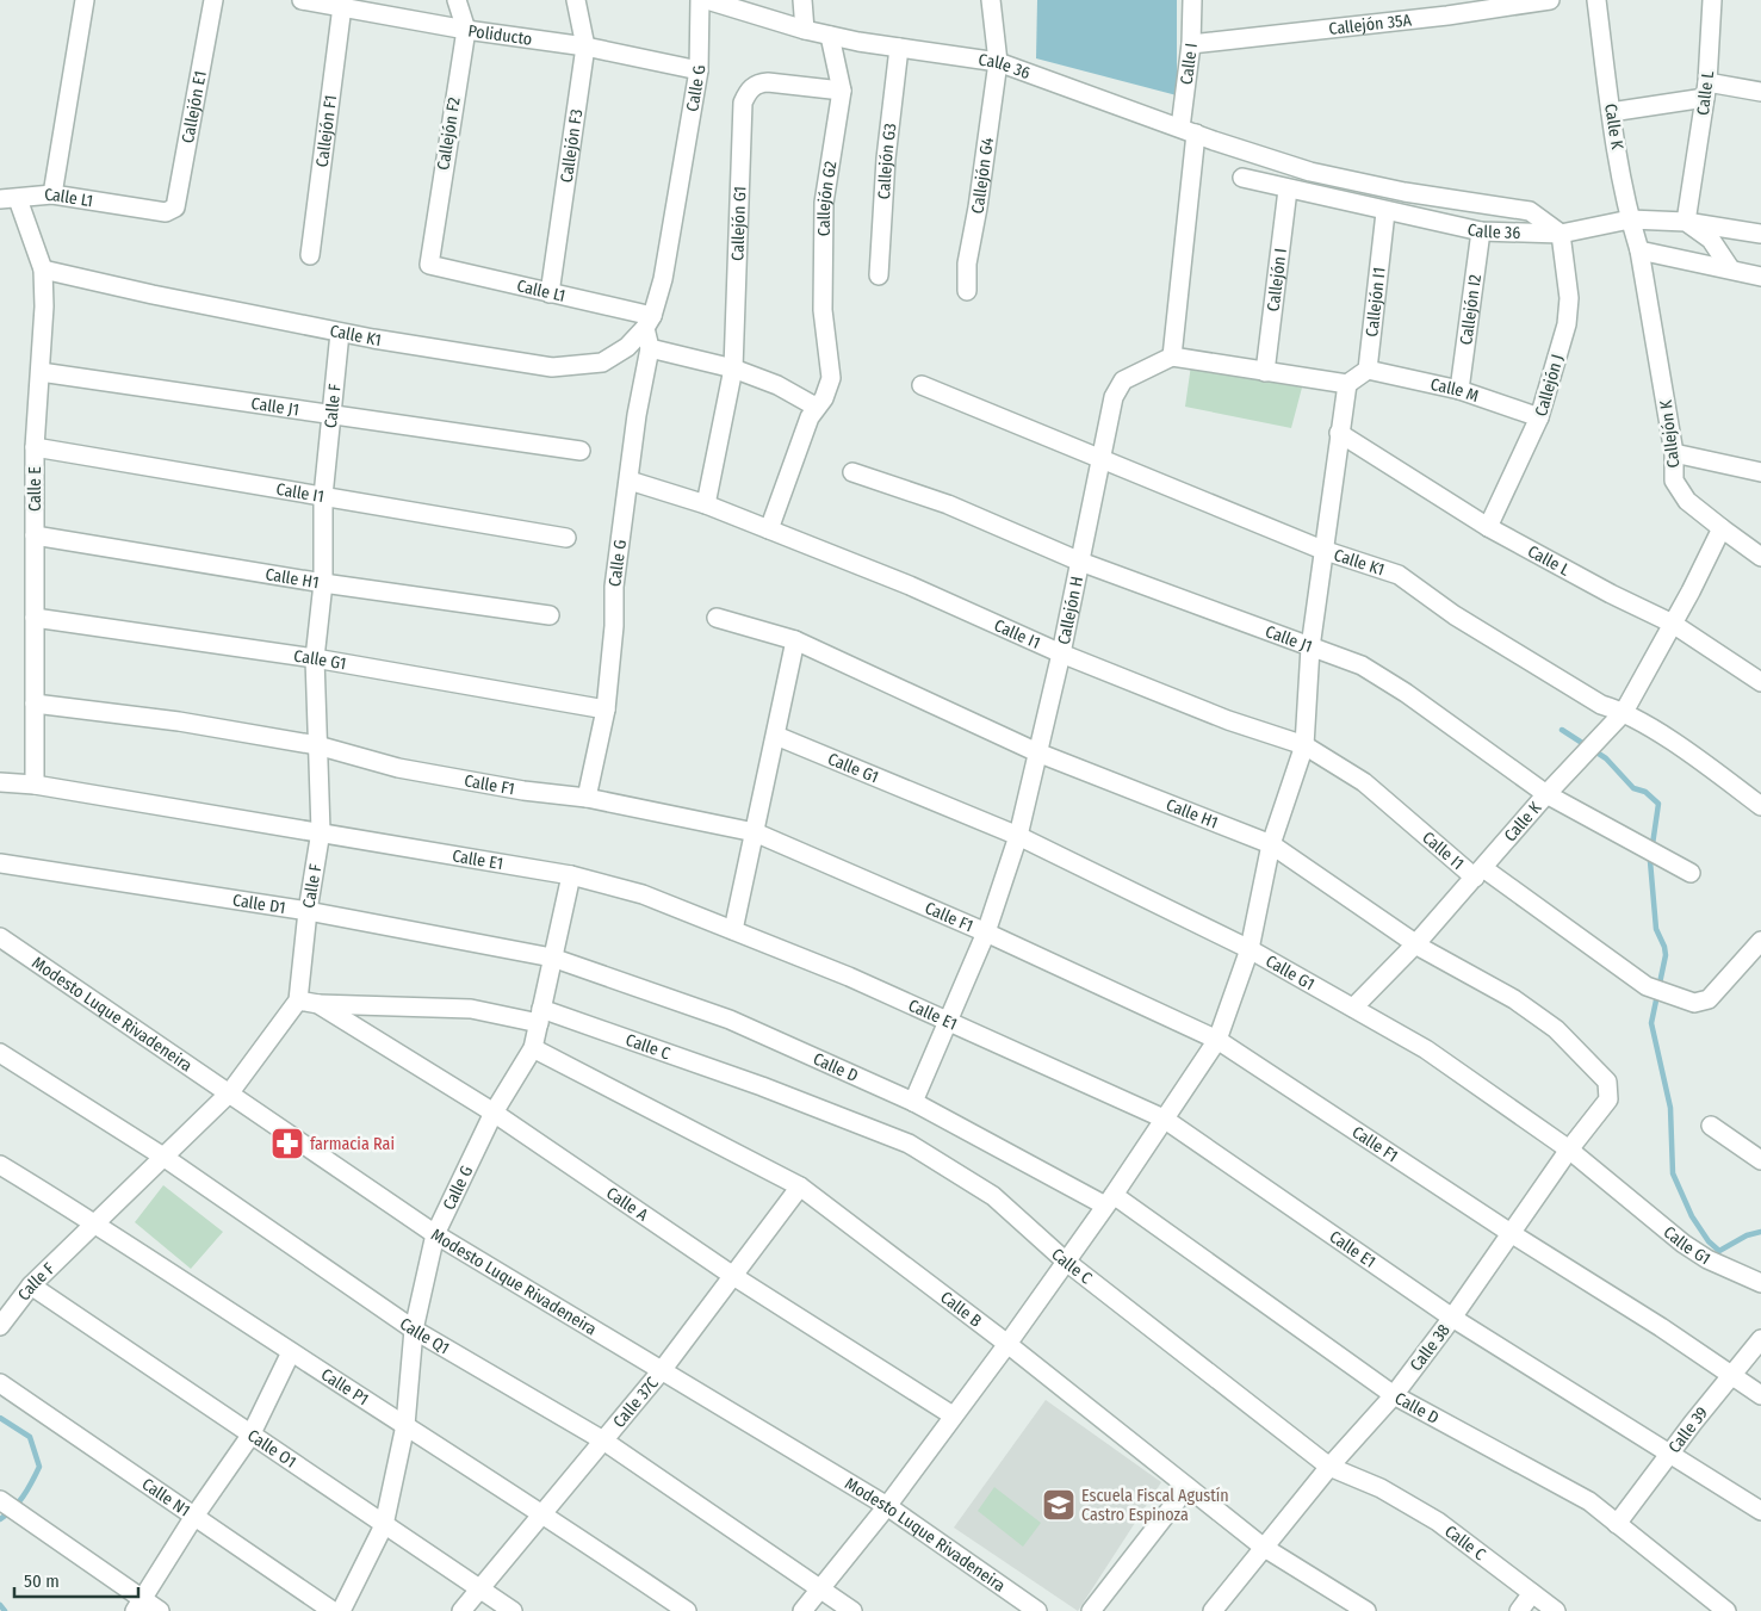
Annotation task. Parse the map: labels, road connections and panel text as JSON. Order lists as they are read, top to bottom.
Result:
{
  "streets": {
    "street": [
      "Callejón 35A",
      "Poliducto",
      "Calle I",
      "Calle 36",
      "Calle G",
      "Calle L",
      "Callejón E1",
      "Calle K",
      "Callejón F1",
      "Callejón F2",
      "Callejón F3",
      "Callejón G3",
      "Callejón G4",
      "Calle L1",
      "Callejón G2",
      "Callejón G1",
      "Callejón I",
      "Callejón I1",
      "Callejón I2",
      "Calle K1",
      "Callejón J",
      "Calle M",
      "Calle F",
      "Calle J1",
      "Callejón K",
      "Calle E",
      "Calle I1",
      "Calle H1",
      "Callejón H",
      "Calle G1",
      "Calle F1",
      "Calle E1",
      "Calle D1",
      "Modesto Luque Rivadeneira",
      "Calle C",
      "Calle D",
      "Calle A",
      "Calle B",
      "Calle Q1",
      "Calle 38",
      "Calle P1",
      "Calle 37C",
      "Calle 39",
      "Calle O1",
      "Calle N1"
    ]
  },
  "crossings": [
    ["Callejón 35A", "Calle I"],
    ["Poliducto", "Calle G"],
    ["Poliducto", "Callejón F1"],
    ["Poliducto", "Callejón F2"],
    ["Poliducto", "Callejón F3"],
    ["Calle I", "Calle 36"],
    ["Calle 36", "Calle L"],
    ["Calle 36", "Calle K"],
    ["Calle 36", "Callejón G3"],
    ["Calle 36", "Callejón G4"],
    ["Calle 36", "Callejón I"],
    ["Calle 36", "Callejón I1"],
    ["Calle 36", "Callejón I2"],
    ["Calle 36", "Callejón J"],
    ["Calle G", "Calle L1"],
    ["Calle G", "Calle K1"],
    ["Calle G", "Calle I1"],
    ["Calle G", "Calle G1"],
    ["Calle G", "Calle F1"],
    ["Calle G", "Calle E1"],
    ["Calle G", "Calle D1"],
    ["Calle G", "Modesto Luque Rivadeneira"],
    ["Calle G", "Calle C"],
    ["Calle G", "Calle D"],
    ["Calle G", "Calle A"],
    ["Calle G", "Calle B"],
    ["Calle G", "Calle Q1"],
    ["Calle G", "Calle P1"],
    ["Calle G", "Calle O1"],
    ["Calle L", "Calle K"],
    ["Calle L", "Callejón J"],
    ["Callejón E1", "Calle L1"],
    ["Calle K", "Calle K1"],
    ["Calle K", "Calle J1"],
    ["Calle K", "Callejón K"],
    ["Calle K", "Calle I1"],
    ["Calle K", "Calle H1"],
    ["Calle K", "Calle G1"],
    ["Callejón F2", "Calle L1"],
    ["Callejón F3", "Calle L1"],
    ["Calle L1", "Calle K1"],
    ["Calle L1", "Calle E"],
    ["Callejón G2", "Callejón G1"],
    ["Callejón G2", "Calle I1"],
    ["Callejón G1", "Calle I1"],
    ["Callejón I1", "Calle M"],
    ["Callejón I2", "Calle M"],
    ["Calle K1", "Calle F"],
    ["Calle K1", "Calle E"],
    ["Calle K1", "Callejón H"],
    ["Callejón J", "Calle M"],
    ["Calle F", "Calle J1"],
    ["Calle F", "Calle I1"],
    ["Calle F", "Calle H1"],
    ["Calle F", "Calle G1"],
    ["Calle F", "Calle F1"],
    ["Calle F", "Calle E1"],
    ["Calle F", "Calle D1"],
    ["Calle F", "Modesto Luque Rivadeneira"],
    ["Calle F", "Calle A"],
    ["Calle F", "Calle Q1"],
    ["Calle F", "Calle P1"],
    ["Calle F", "Calle O1"],
    ["Calle J1", "Calle E"],
    ["Calle J1", "Callejón H"],
    ["Calle E", "Calle I1"],
    ["Calle E", "Calle H1"],
    ["Calle E", "Calle G1"],
    ["Calle E", "Calle F1"],
    ["Calle E", "Calle E1"],
    ["Calle I1", "Callejón H"],
    ["Calle H1", "Callejón H"],
    ["Calle H1", "Calle 38"],
    ["Callejón H", "Calle G1"],
    ["Callejón H", "Calle F1"],
    ["Callejón H", "Calle E1"],
    ["Callejón H", "Calle D"],
    ["Calle G1", "Calle 38"],
    ["Calle F1", "Calle 38"],
    ["Calle F1", "Calle 39"],
    ["Calle E1", "Calle 38"],
    ["Calle E1", "Calle 39"],
    ["Calle D1", "Calle D"],
    ["Modesto Luque Rivadeneira", "Calle 37C"],
    ["Calle C", "Calle A"],
    ["Calle C", "Calle 38"],
    ["Calle D", "Calle 38"],
    ["Calle D", "Calle 39"],
    ["Calle A", "Calle 37C"],
    ["Calle B", "Calle 38"],
    ["Calle B", "Calle 37C"],
    ["Calle Q1", "Calle 37C"],
    ["Calle P1", "Calle 37C"],
    ["Calle 37C", "Calle O1"]
  ],
  "places": {
    "pharmacy": ["farmacia Rai"],
    "school or university": ["Escuela Fiscal Agustín Castro Espinoza"]
  },
  "scale_bar": "50 m"
}
